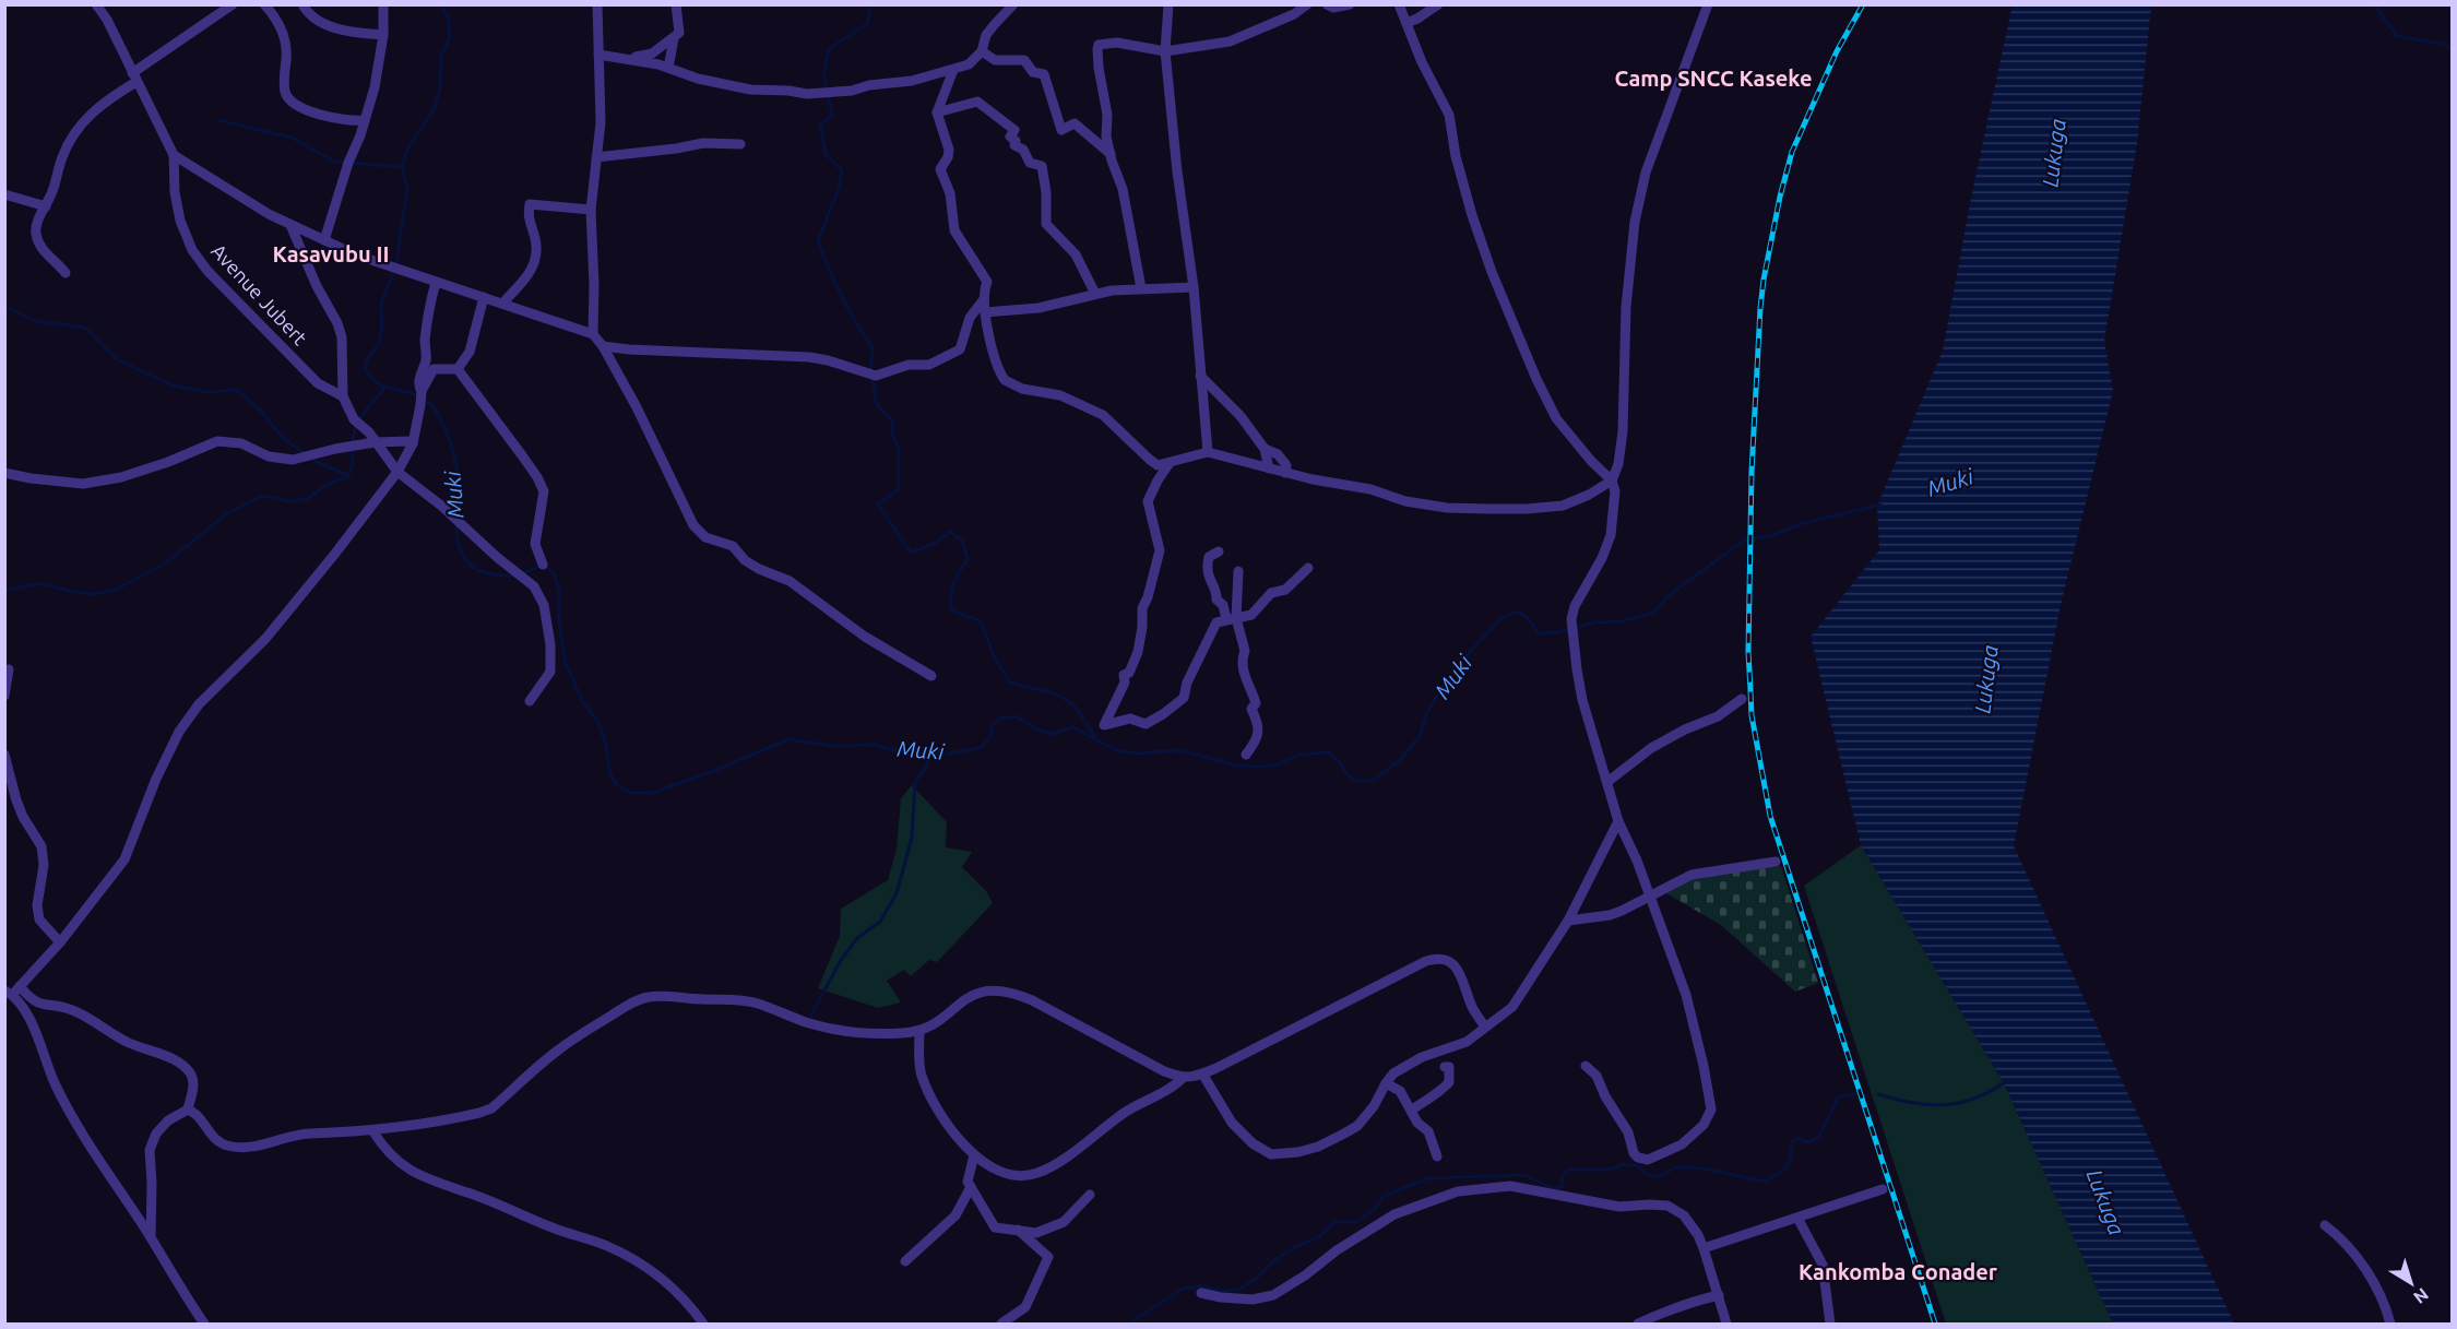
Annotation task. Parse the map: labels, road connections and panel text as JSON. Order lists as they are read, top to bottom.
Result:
{
  "streets": {
    "street": ["Avenue Jubert"]
  },
  "districts": ["Camp SNCC Kaseke", "Kasavubu II", "Kankomba Conader"],
  "water": ["Lukuga", "Muki"],
  "north": "bottom right"
}
